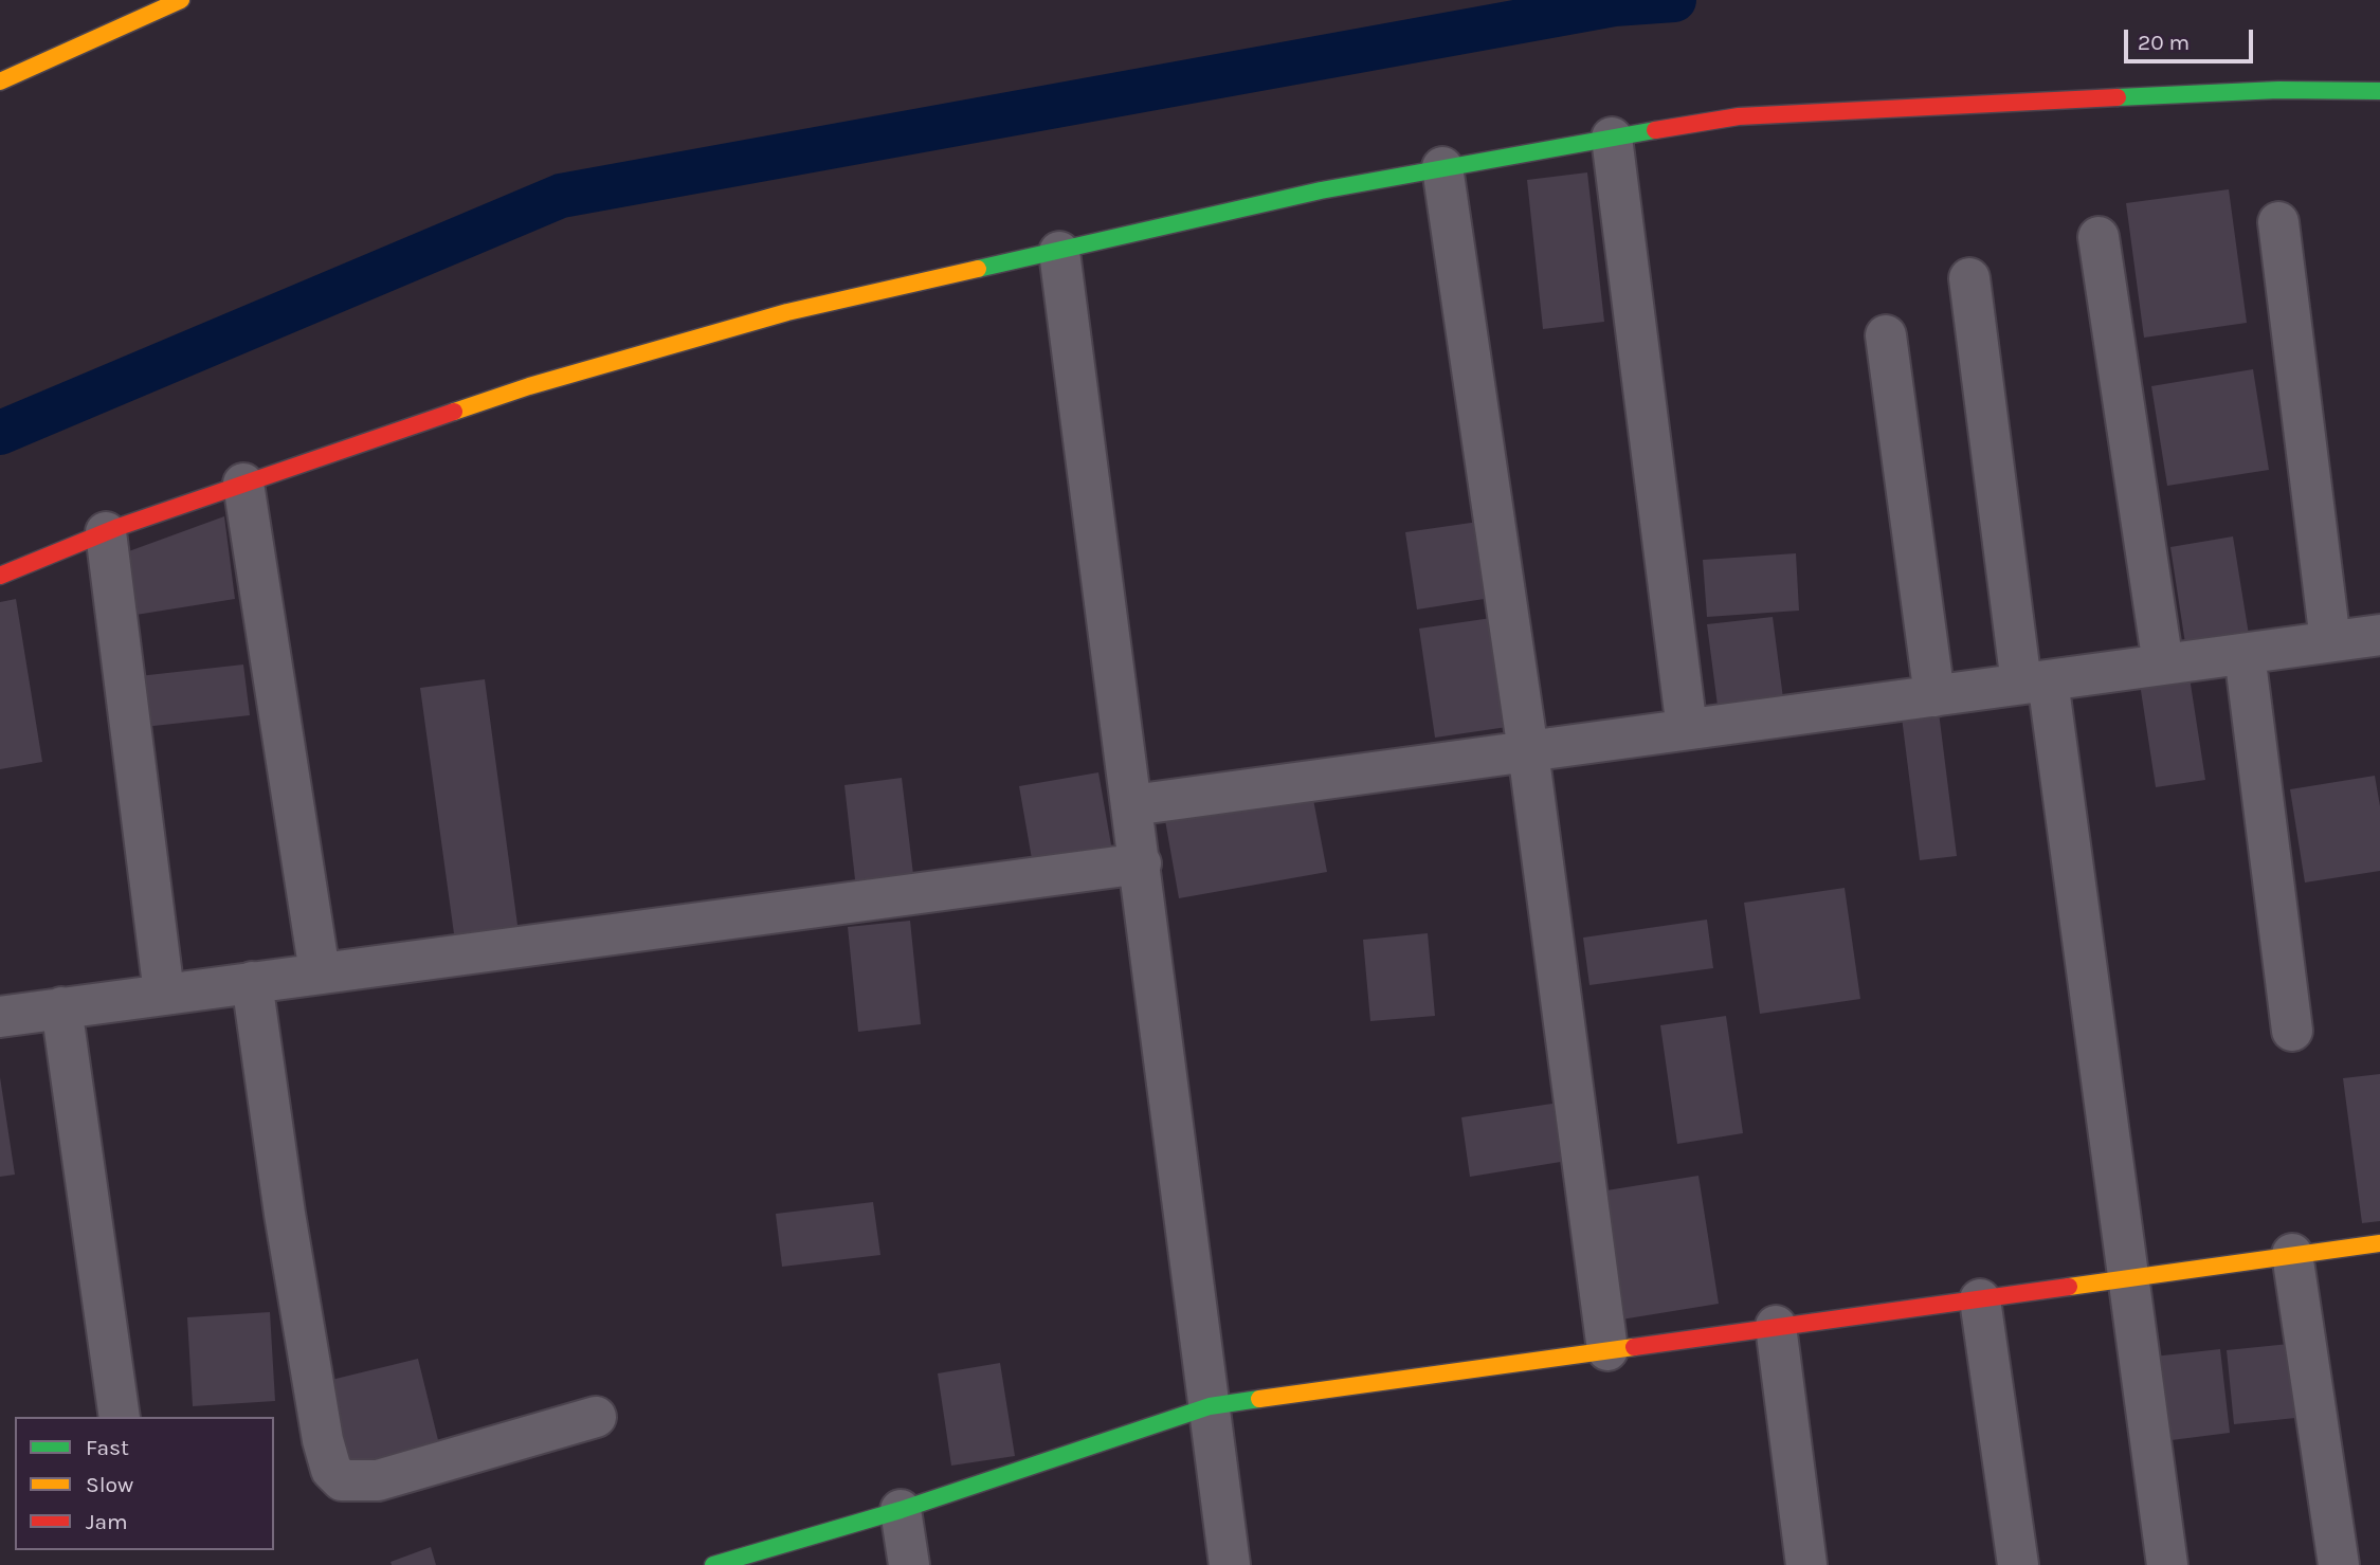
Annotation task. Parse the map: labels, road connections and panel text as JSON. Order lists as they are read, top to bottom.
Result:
{
  "legend": ["Fast", "Slow", "Jam"],
  "scale_bar": "20 m"
}
